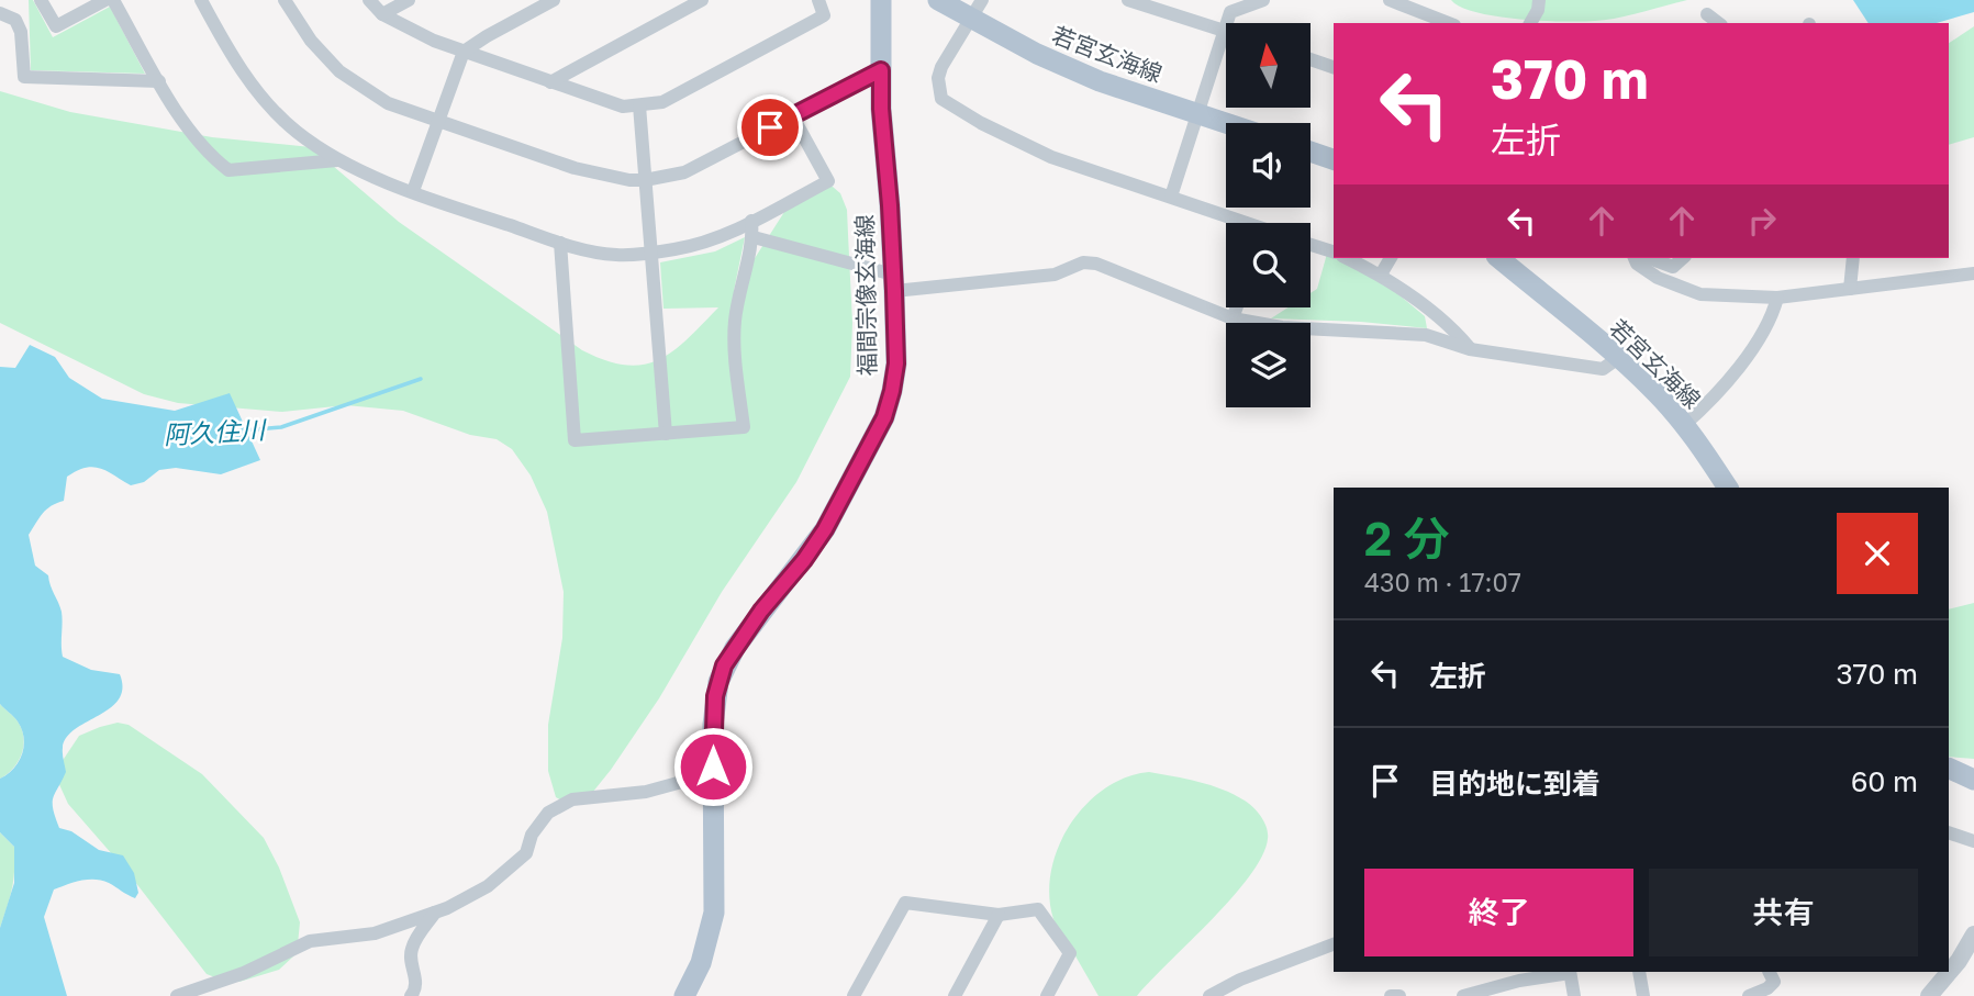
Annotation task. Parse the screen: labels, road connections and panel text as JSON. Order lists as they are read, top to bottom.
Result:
{
  "streets": {
    "main road": ["若宮玄海線", "福間宗像玄海線"]
  },
  "water": ["阿久住川"],
  "north": "top",
  "page": {
    "turn": ["370 m", "左折"],
    "heading": ["2 分", "430 m · 17:07"],
    "list": [
      {
        "name": "左折",
        "value": "370 m"
      },
      {
        "name": "目的地に到着",
        "value": "60 m"
      }
    ],
    "buttons": ["終了", "共有"]
  }
}
